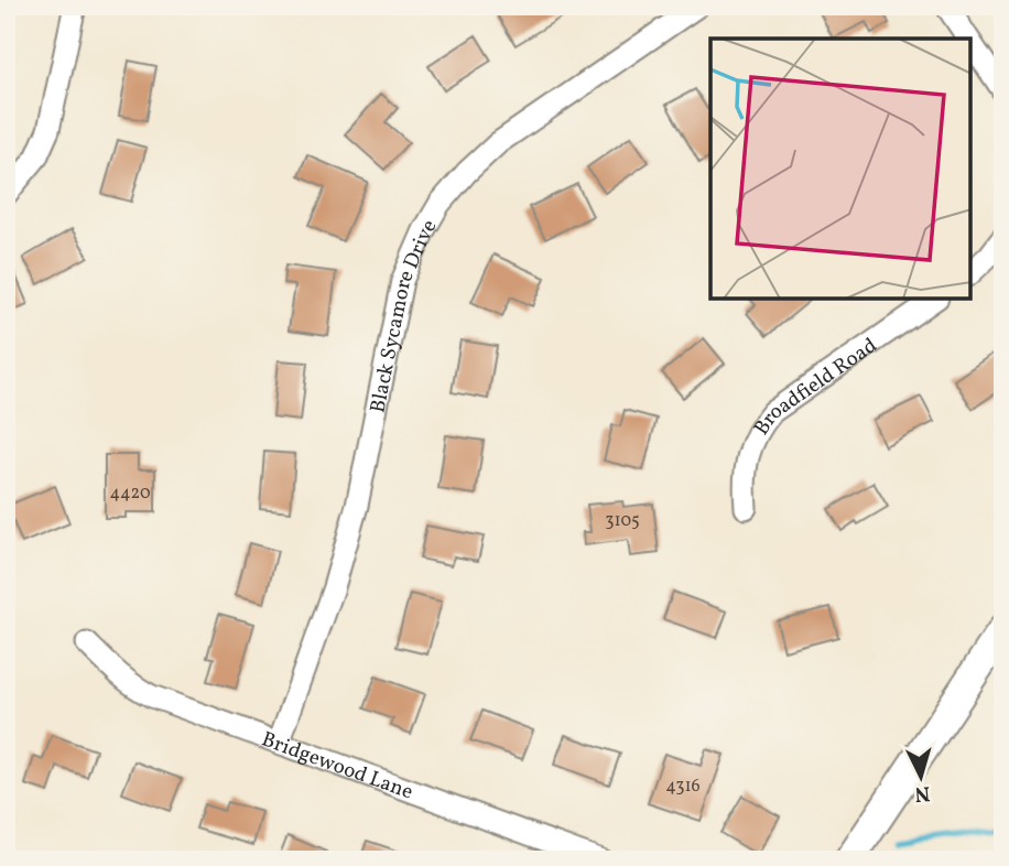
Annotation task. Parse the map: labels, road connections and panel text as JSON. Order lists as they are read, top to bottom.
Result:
{
  "streets": {
    "street": ["Black Sycamore Drive", "Broadfield Road", "Bridgewood Lane"]
  },
  "crossings": [
    ["Black Sycamore Drive", "Bridgewood Lane"]
  ],
  "house_numbers": ["4420", "3105", "4316"],
  "north": "bottom"
}
